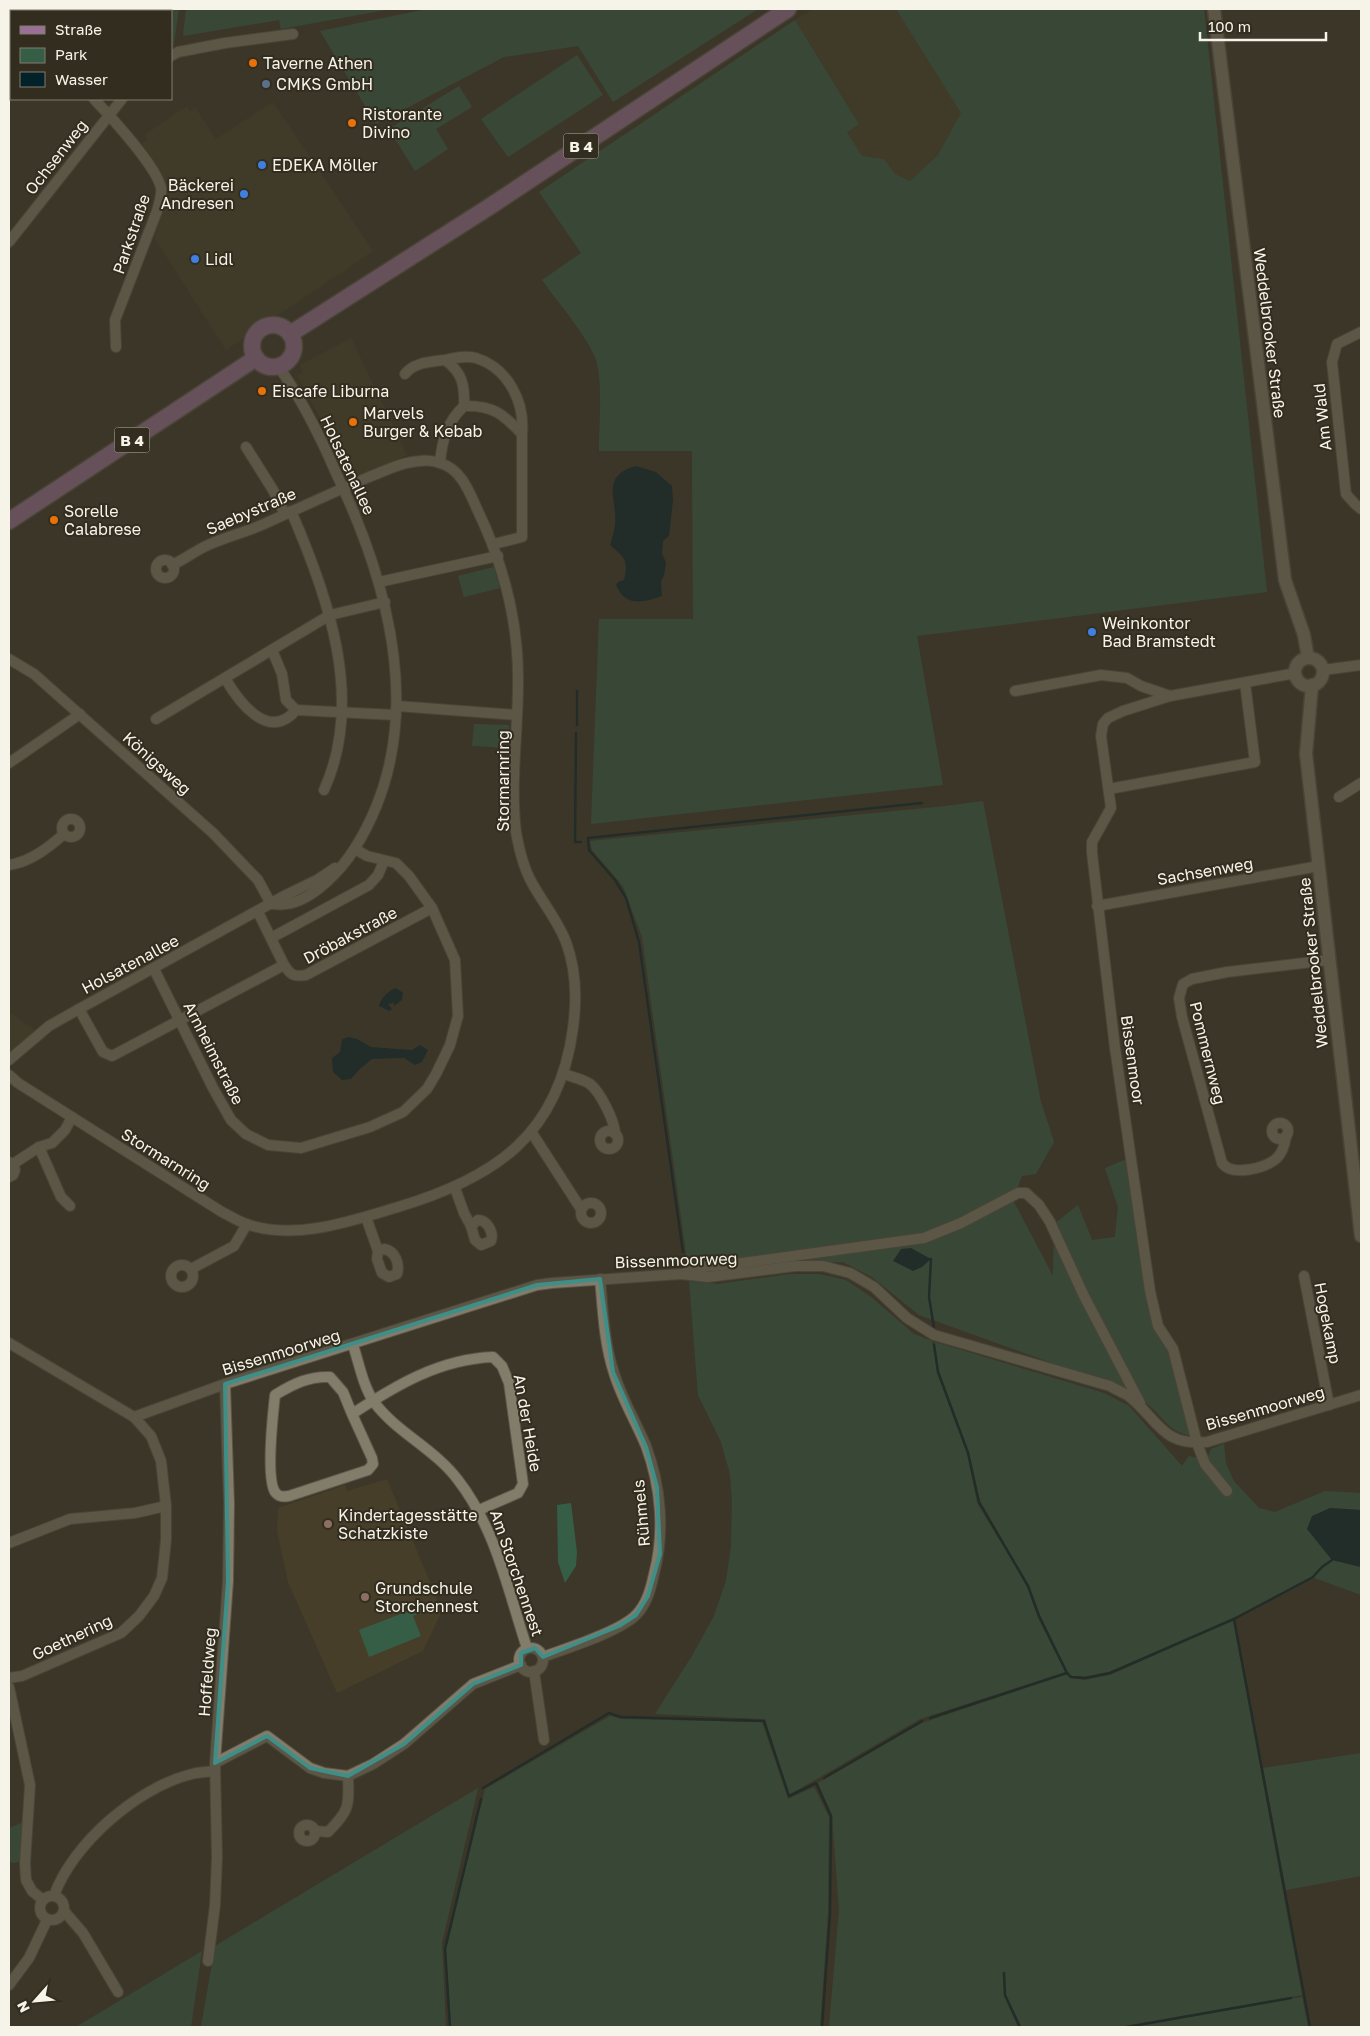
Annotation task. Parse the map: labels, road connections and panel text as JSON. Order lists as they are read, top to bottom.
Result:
{
  "streets": {
    "main road": ["B 4"],
    "street": [
      "Ochsenweg",
      "Parkstraße",
      "Weddelbrooker Straße",
      "Am Wald",
      "Holsatenallee",
      "Saebystraße",
      "Königsweg",
      "Stormarnring",
      "Sachsenweg",
      "Dröbakstraße",
      "Arnheimstraße",
      "Pommernweg",
      "Bissenmoor",
      "Bissenmoorweg",
      "Hogekamp",
      "An der Heide",
      "Rühmels",
      "Am Storchennest",
      "Goethering",
      "Hoffeldweg"
    ]
  },
  "crossings": [
    ["B 4", "Holsatenallee"],
    ["Ochsenweg", "Parkstraße"],
    ["Weddelbrooker Straße", "Sachsenweg"],
    ["Weddelbrooker Straße", "Pommernweg"],
    ["Weddelbrooker Straße", "Bissenmoor"],
    ["Holsatenallee", "Saebystraße"],
    ["Holsatenallee", "Königsweg"],
    ["Holsatenallee", "Stormarnring"],
    ["Holsatenallee", "Arnheimstraße"],
    ["Sachsenweg", "Bissenmoor"],
    ["Dröbakstraße", "Arnheimstraße"],
    ["Bissenmoor", "Bissenmoorweg"],
    ["Bissenmoorweg", "Hogekamp"],
    ["Bissenmoorweg", "Rühmels"],
    ["Bissenmoorweg", "Am Storchennest"],
    ["Bissenmoorweg", "Goethering"],
    ["Bissenmoorweg", "Hoffeldweg"],
    ["An der Heide", "Am Storchennest"],
    ["Rühmels", "Am Storchennest"]
  ],
  "places": [
    "Taverne Athen",
    "CMKS GmbH",
    "Ristorante Divino",
    "EDEKA Möller",
    "Bäckerei Andresen",
    "Lidl",
    "Eiscafe Liburna",
    "Marvels Burger & Kebab",
    "Sorelle Calabrese",
    "Weinkontor Bad Bramstedt",
    "Kindertagesstätte Schatzkiste",
    "Grundschule Storchennest"
  ],
  "legend": ["Straße", "Park", "Wasser"],
  "scale_bar": "100 m",
  "north": "bottom left"
}
